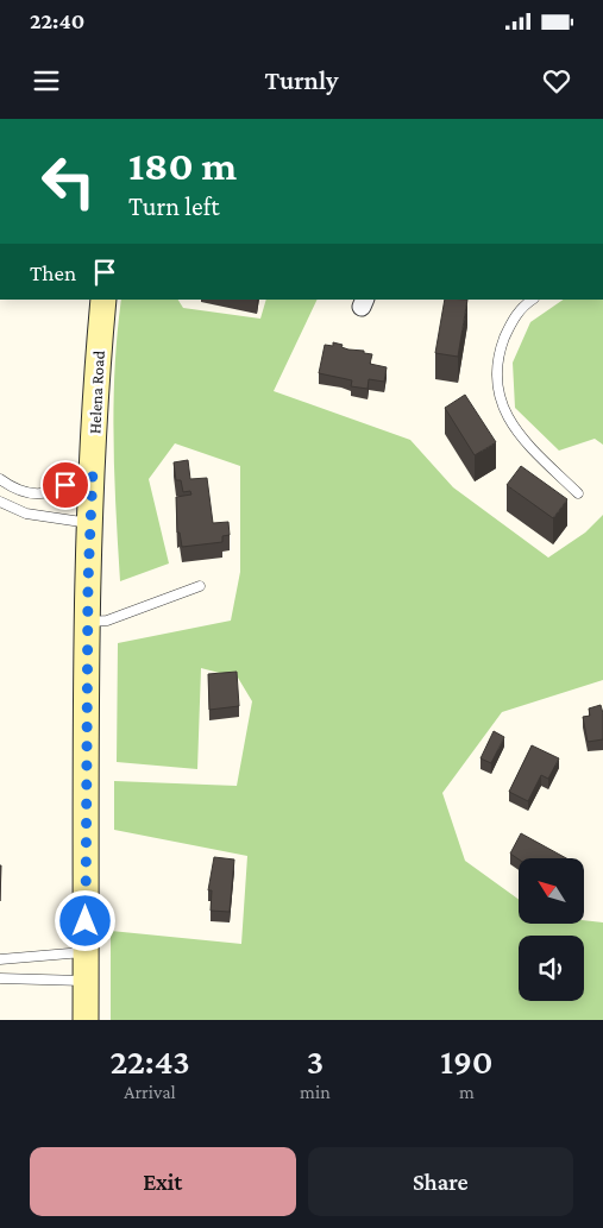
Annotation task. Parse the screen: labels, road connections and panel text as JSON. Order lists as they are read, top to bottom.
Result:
{
  "streets": {
    "main road": ["Helena Road"]
  },
  "north": "top left",
  "page": {
    "status": "22:40",
    "header": "Turnly",
    "turn": ["180 m", "Turn left"],
    "then": "Then",
    "eta": [
      "22:43",
      "Arrival",
      "3",
      "min",
      "190",
      "m"
    ],
    "buttons": ["Exit", "Share"]
  }
}
